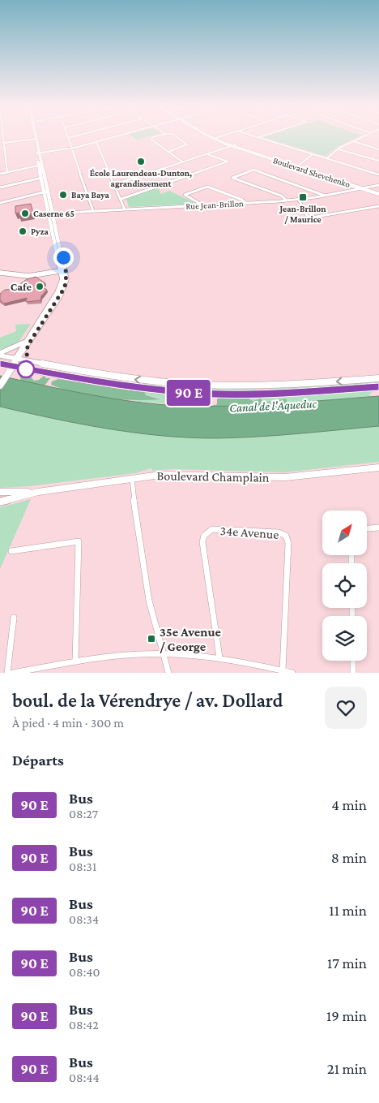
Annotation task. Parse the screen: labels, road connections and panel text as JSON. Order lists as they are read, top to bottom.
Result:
{
  "streets": {
    "main road": ["Boulevard Shevchenko", "Boulevard Champlain"],
    "street": ["Rue Jean-Brillon", "34e Avenue"]
  },
  "crossings": [
    ["Boulevard Shevchenko", "Rue Jean-Brillon"]
  ],
  "water": ["Canal de l'Aqueduc"],
  "places": {
    "other": [
      "École Laurendeau-Dunton, agrandissement",
      "Baya Baya",
      "Caserne 65",
      "Pyza",
      "Cafe"
    ],
    "transit": ["Jean-Brillon / Maurice", "35e Avenue / George"]
  },
  "north": "top right",
  "page": {
    "on_map": "90 E",
    "heading": [
      ["boul. de la Vérendrye / av. Dollard", "À pied · 4 min · 300 m"],
      "Départs"
    ],
    "list": [
      {
        "mark": "90 E",
        "name": "Bus",
        "note": "08:27",
        "value": "4 min"
      },
      {
        "mark": "90 E",
        "name": "Bus",
        "note": "08:31",
        "value": "8 min"
      },
      {
        "mark": "90 E",
        "name": "Bus",
        "note": "08:34",
        "value": "11 min"
      },
      {
        "mark": "90 E",
        "name": "Bus",
        "note": "08:40",
        "value": "17 min"
      },
      {
        "mark": "90 E",
        "name": "Bus",
        "note": "08:42",
        "value": "19 min"
      },
      {
        "mark": "90 E",
        "name": "Bus",
        "note": "08:44",
        "value": "21 min"
      }
    ]
  }
}
